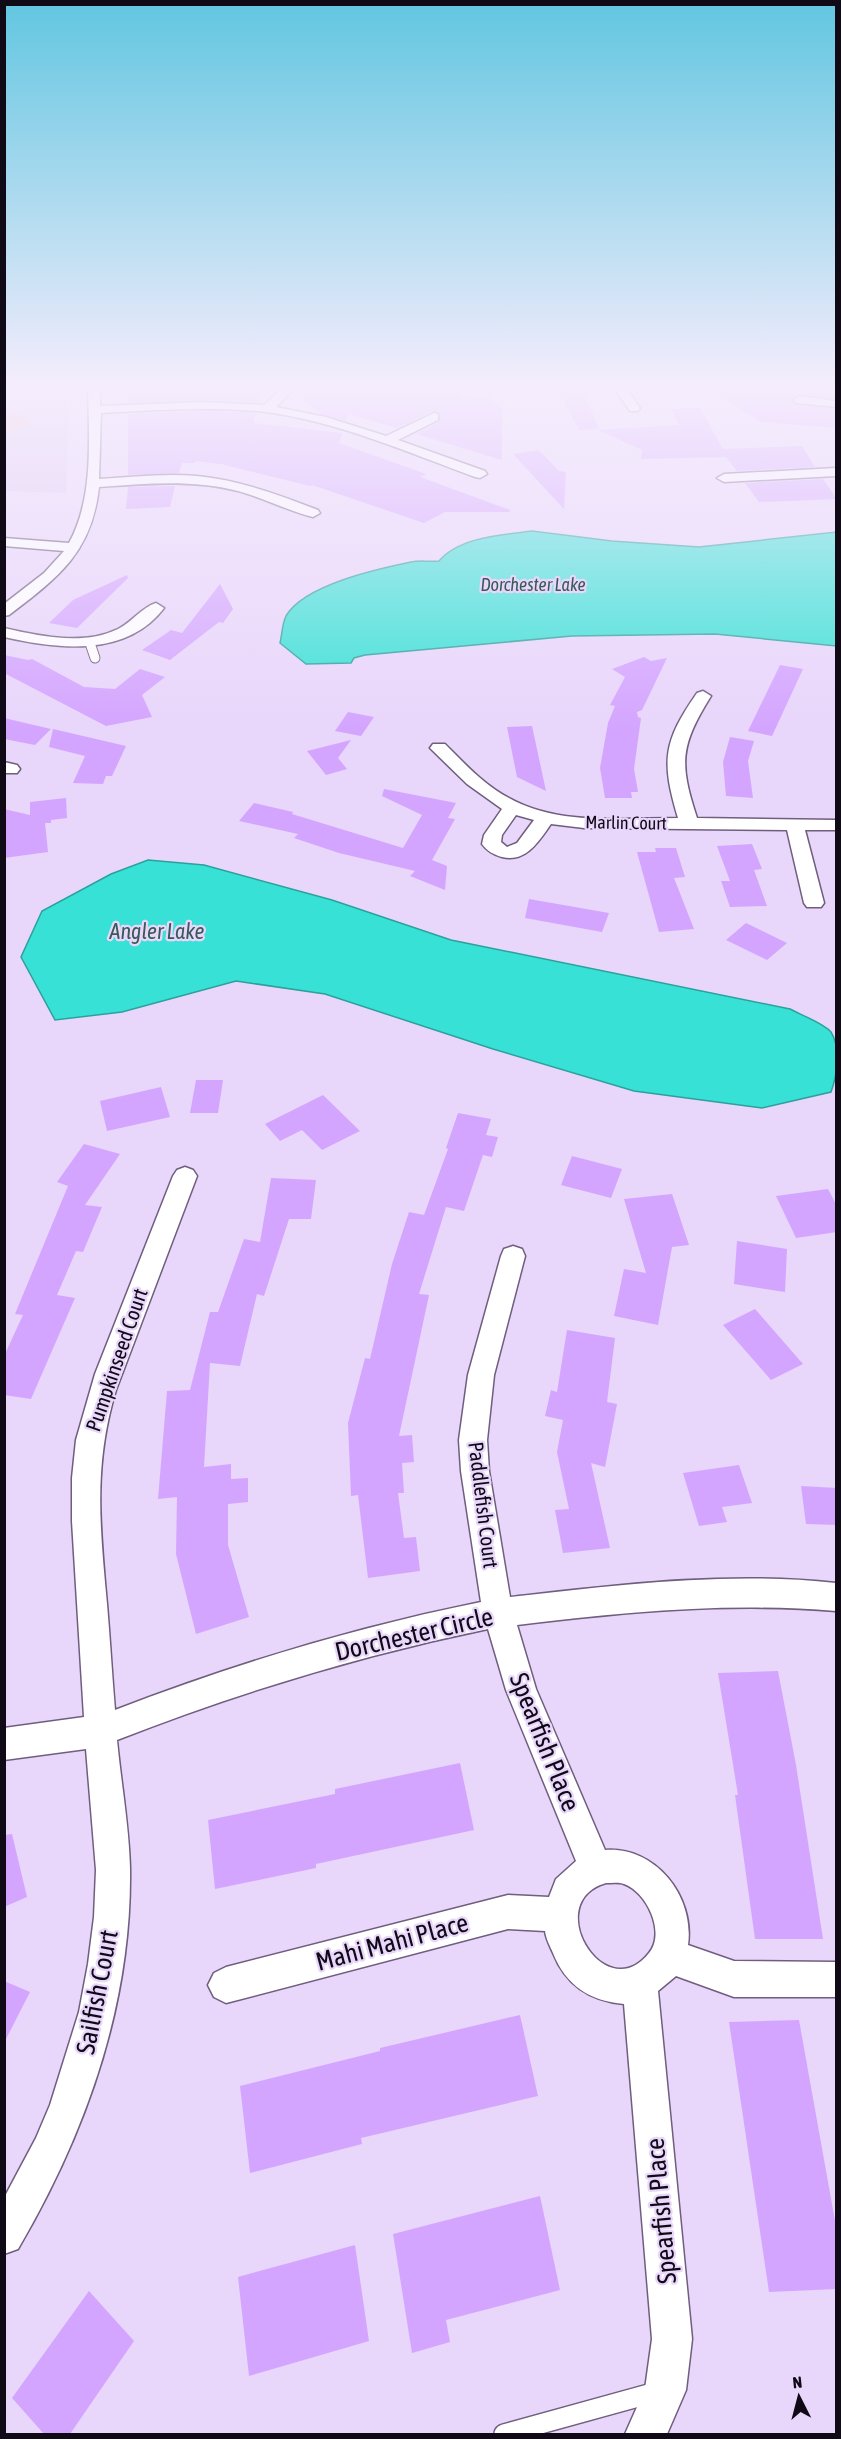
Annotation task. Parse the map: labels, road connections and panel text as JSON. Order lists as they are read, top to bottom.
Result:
{
  "streets": {
    "street": [
      "Marlin Court",
      "Pumpkinseed Court",
      "Paddlefish Court",
      "Dorchester Circle",
      "Spearfish Place",
      "Mahi Mahi Place",
      "Sailfish Court"
    ]
  },
  "crossings": [
    ["Pumpkinseed Court", "Dorchester Circle"],
    ["Pumpkinseed Court", "Sailfish Court"],
    ["Paddlefish Court", "Dorchester Circle"],
    ["Paddlefish Court", "Spearfish Place"],
    ["Dorchester Circle", "Spearfish Place"],
    ["Dorchester Circle", "Sailfish Court"],
    ["Spearfish Place", "Mahi Mahi Place"]
  ],
  "water": ["Dorchester Lake", "Angler Lake"],
  "north": "top"
}
